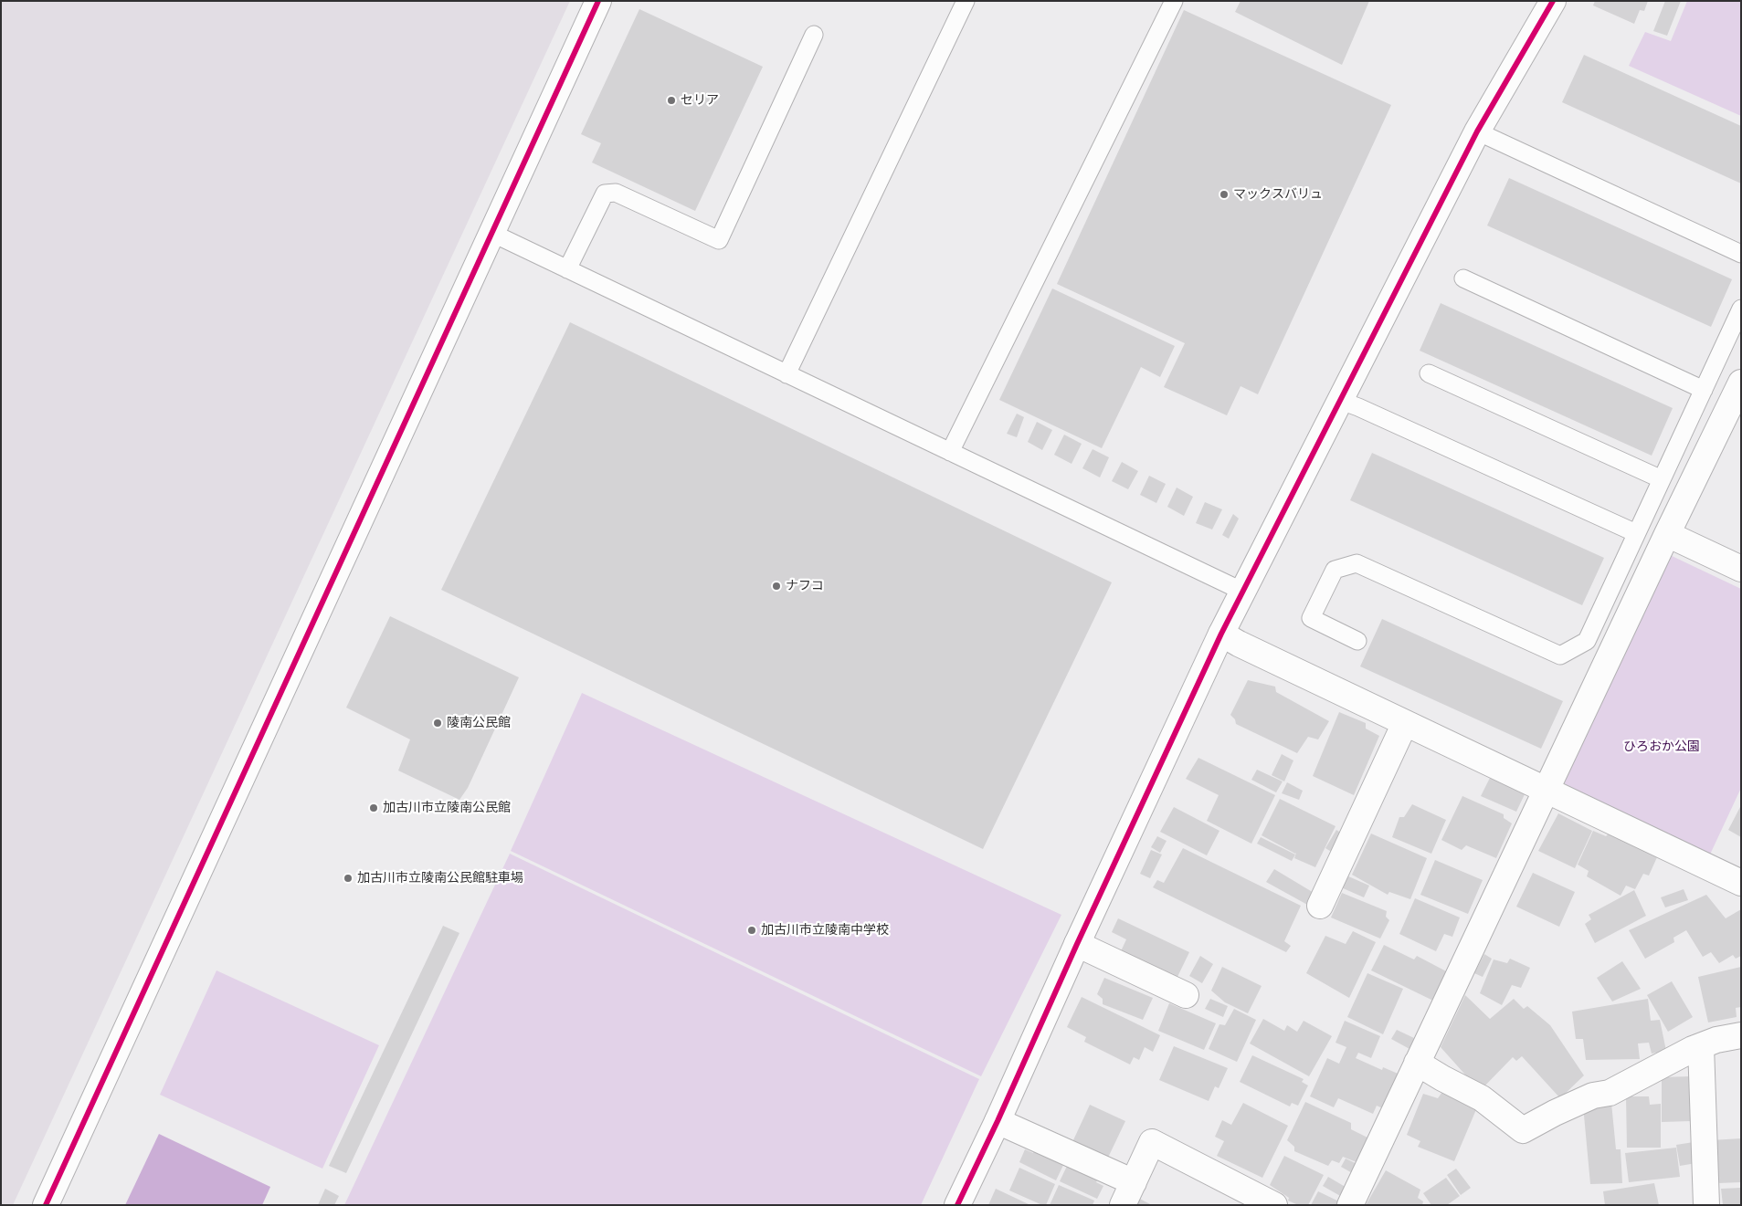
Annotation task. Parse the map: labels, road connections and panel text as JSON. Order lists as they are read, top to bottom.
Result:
{
  "parks": ["ひろおか公園"],
  "places": [
    "セリア",
    "マックスバリュ",
    "ナフコ",
    "陵南公民館",
    "加古川市立陵南公民館",
    "加古川市立陵南公民館駐車場",
    "加古川市立陵南中学校"
  ]
}
